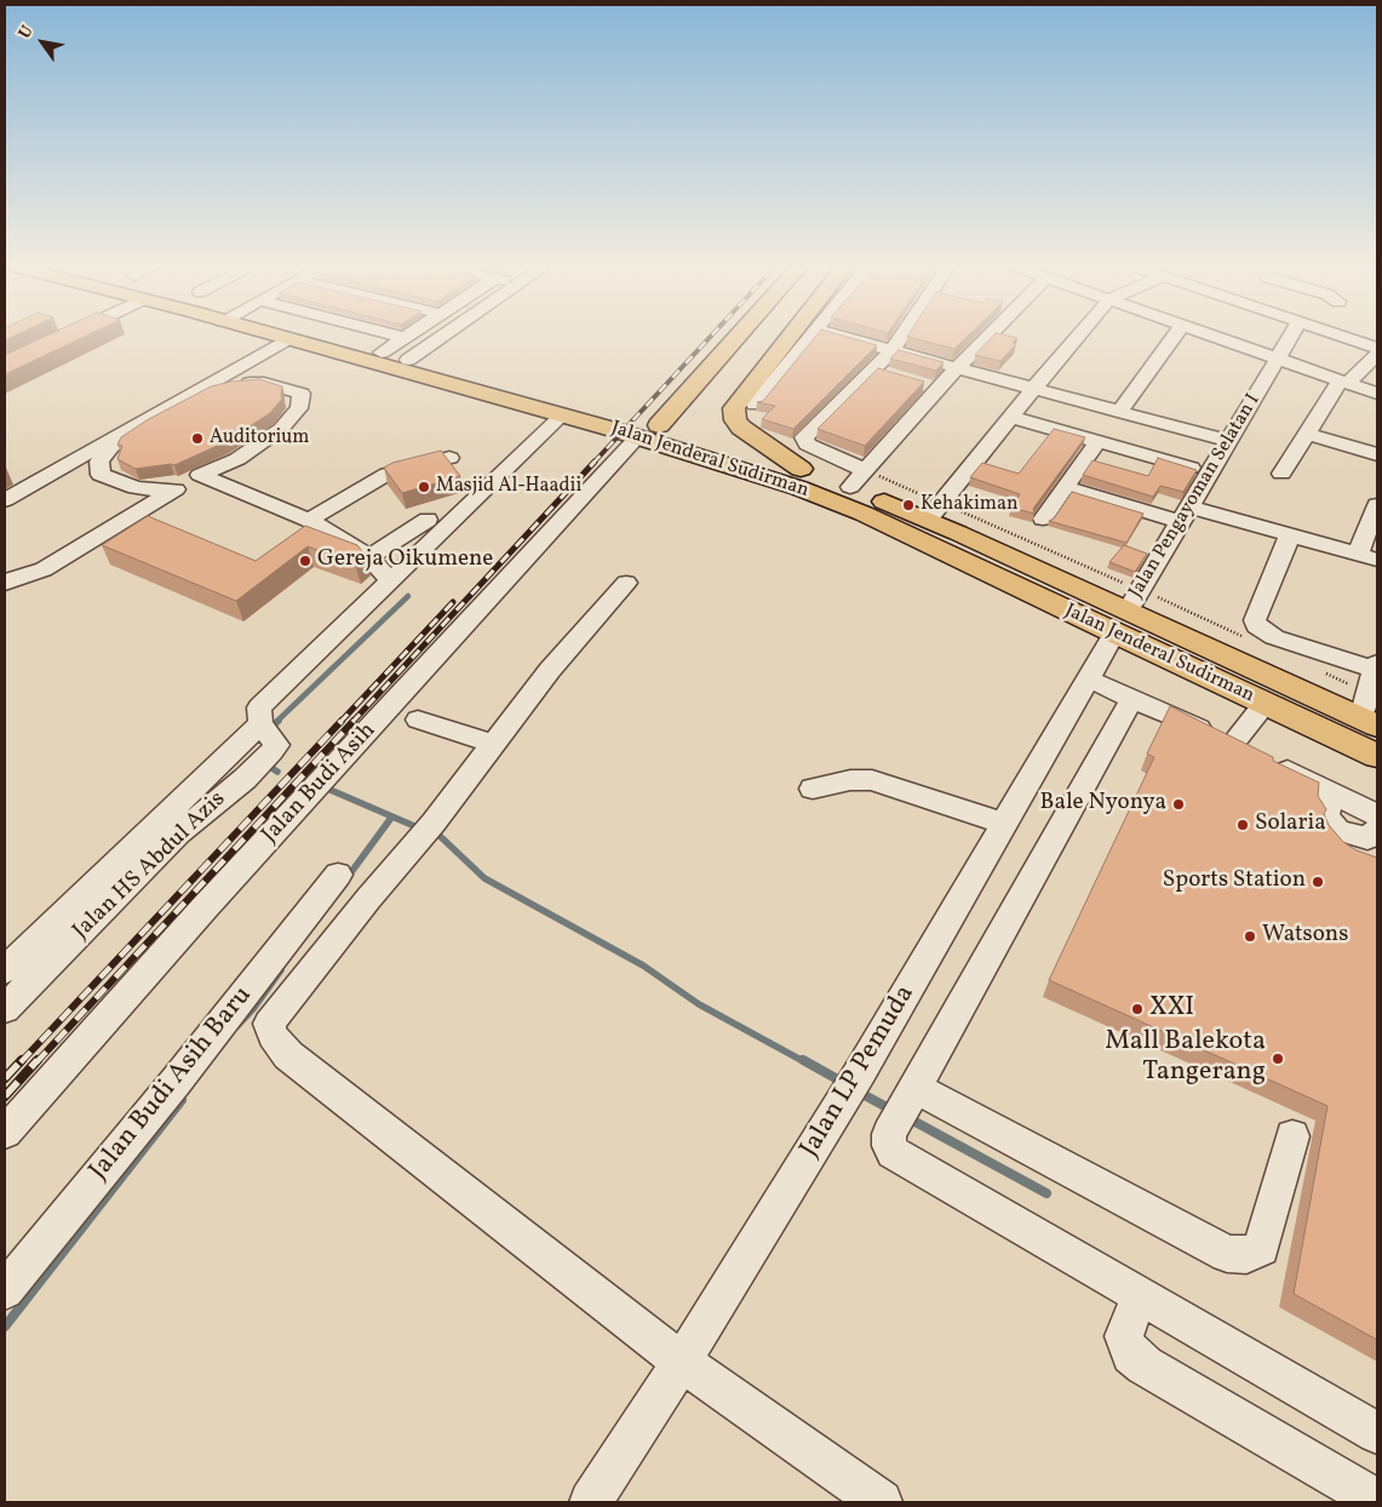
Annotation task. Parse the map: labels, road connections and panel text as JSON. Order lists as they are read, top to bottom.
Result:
{
  "streets": {
    "main road": ["Jalan Jenderal Sudirman"],
    "street": [
      "Jalan Pengayoman Selatan I",
      "Jalan Budi Asih",
      "Jalan HS Abdul Azis",
      "Jalan LP Pemuda",
      "Jalan Budi Asih Baru"
    ]
  },
  "crossings": [
    ["Jalan Jenderal Sudirman", "Jalan Pengayoman Selatan I"],
    ["Jalan Jenderal Sudirman", "Jalan Budi Asih"],
    ["Jalan Jenderal Sudirman", "Jalan LP Pemuda"],
    ["Jalan Pengayoman Selatan I", "Jalan LP Pemuda"]
  ],
  "places": [
    "Auditorium",
    "Masjid Al-Haadii",
    "Kehakiman",
    "Gereja Oikumene",
    "Bale Nyonya",
    "Solaria",
    "Sports Station",
    "Watsons",
    "XXI",
    "Mall Balekota Tangerang"
  ],
  "north": "top left"
}
